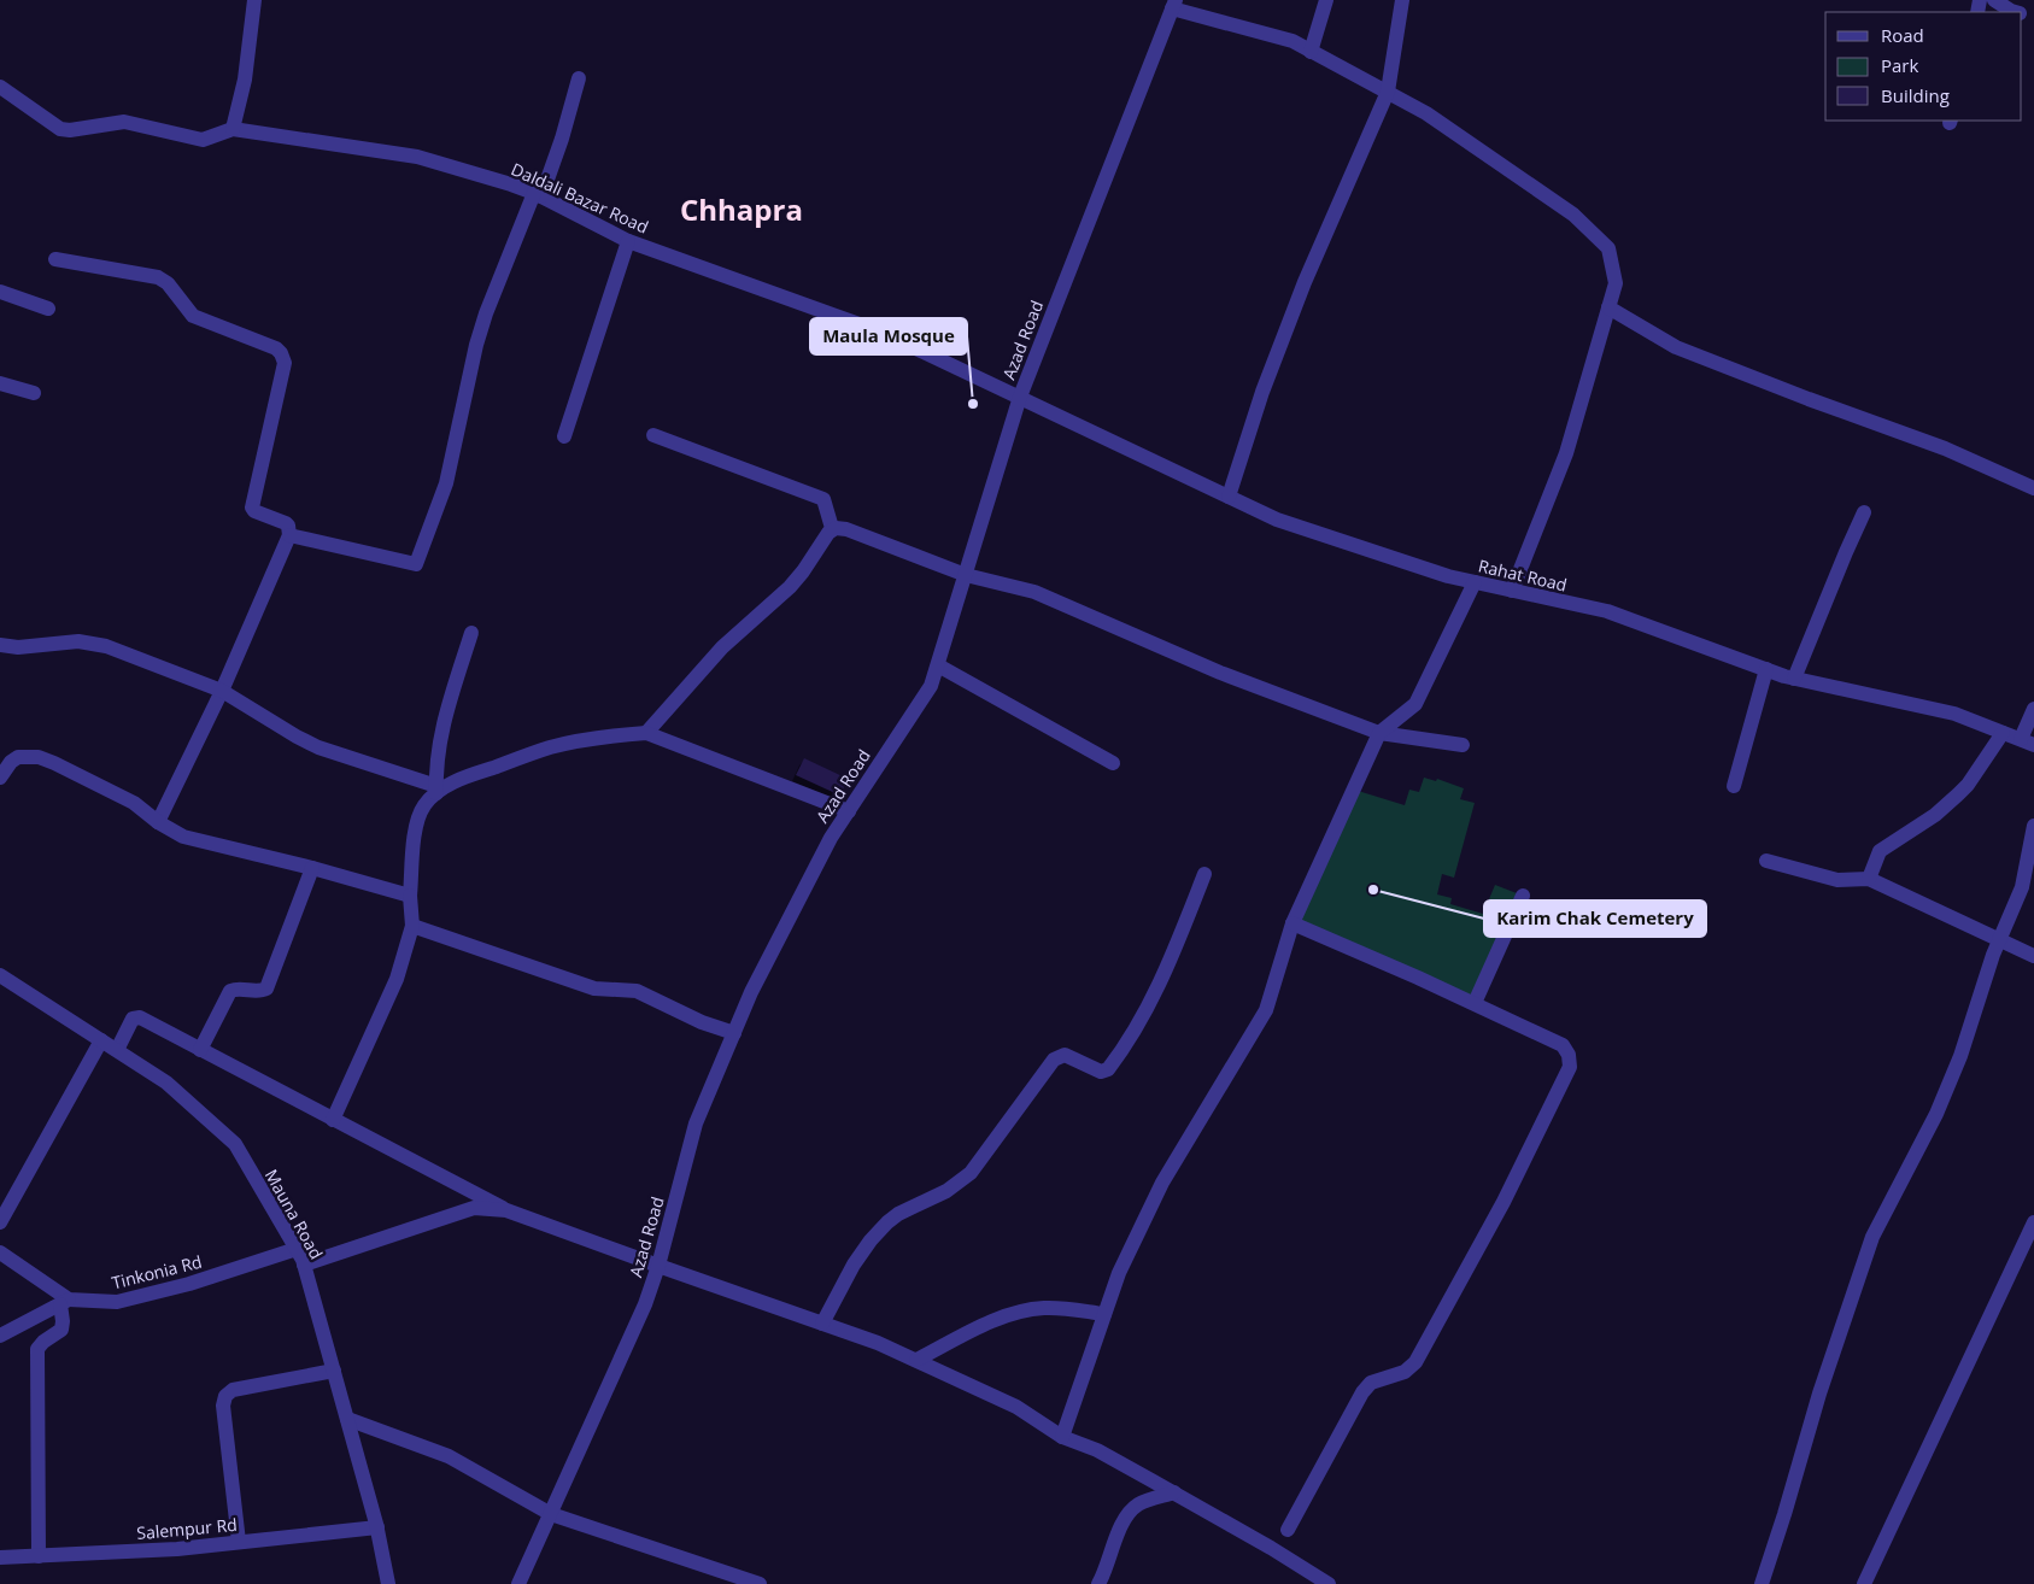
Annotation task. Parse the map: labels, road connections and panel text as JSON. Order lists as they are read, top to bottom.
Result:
{
  "streets": {
    "street": [
      "Daldali Bazar Road",
      "Azad Road",
      "Rahat Road",
      "Mauna Road",
      "Tinkonia Rd",
      "Salempur Rd"
    ]
  },
  "crossings": [
    ["Daldali Bazar Road", "Azad Road"],
    ["Daldali Bazar Road", "Rahat Road"],
    ["Azad Road", "Rahat Road"],
    ["Mauna Road", "Tinkonia Rd"],
    ["Mauna Road", "Salempur Rd"]
  ],
  "districts": ["Chhapra"],
  "places": ["Maula Mosque", "Karim Chak Cemetery"],
  "legend": ["Road", "Park", "Building"]
}
